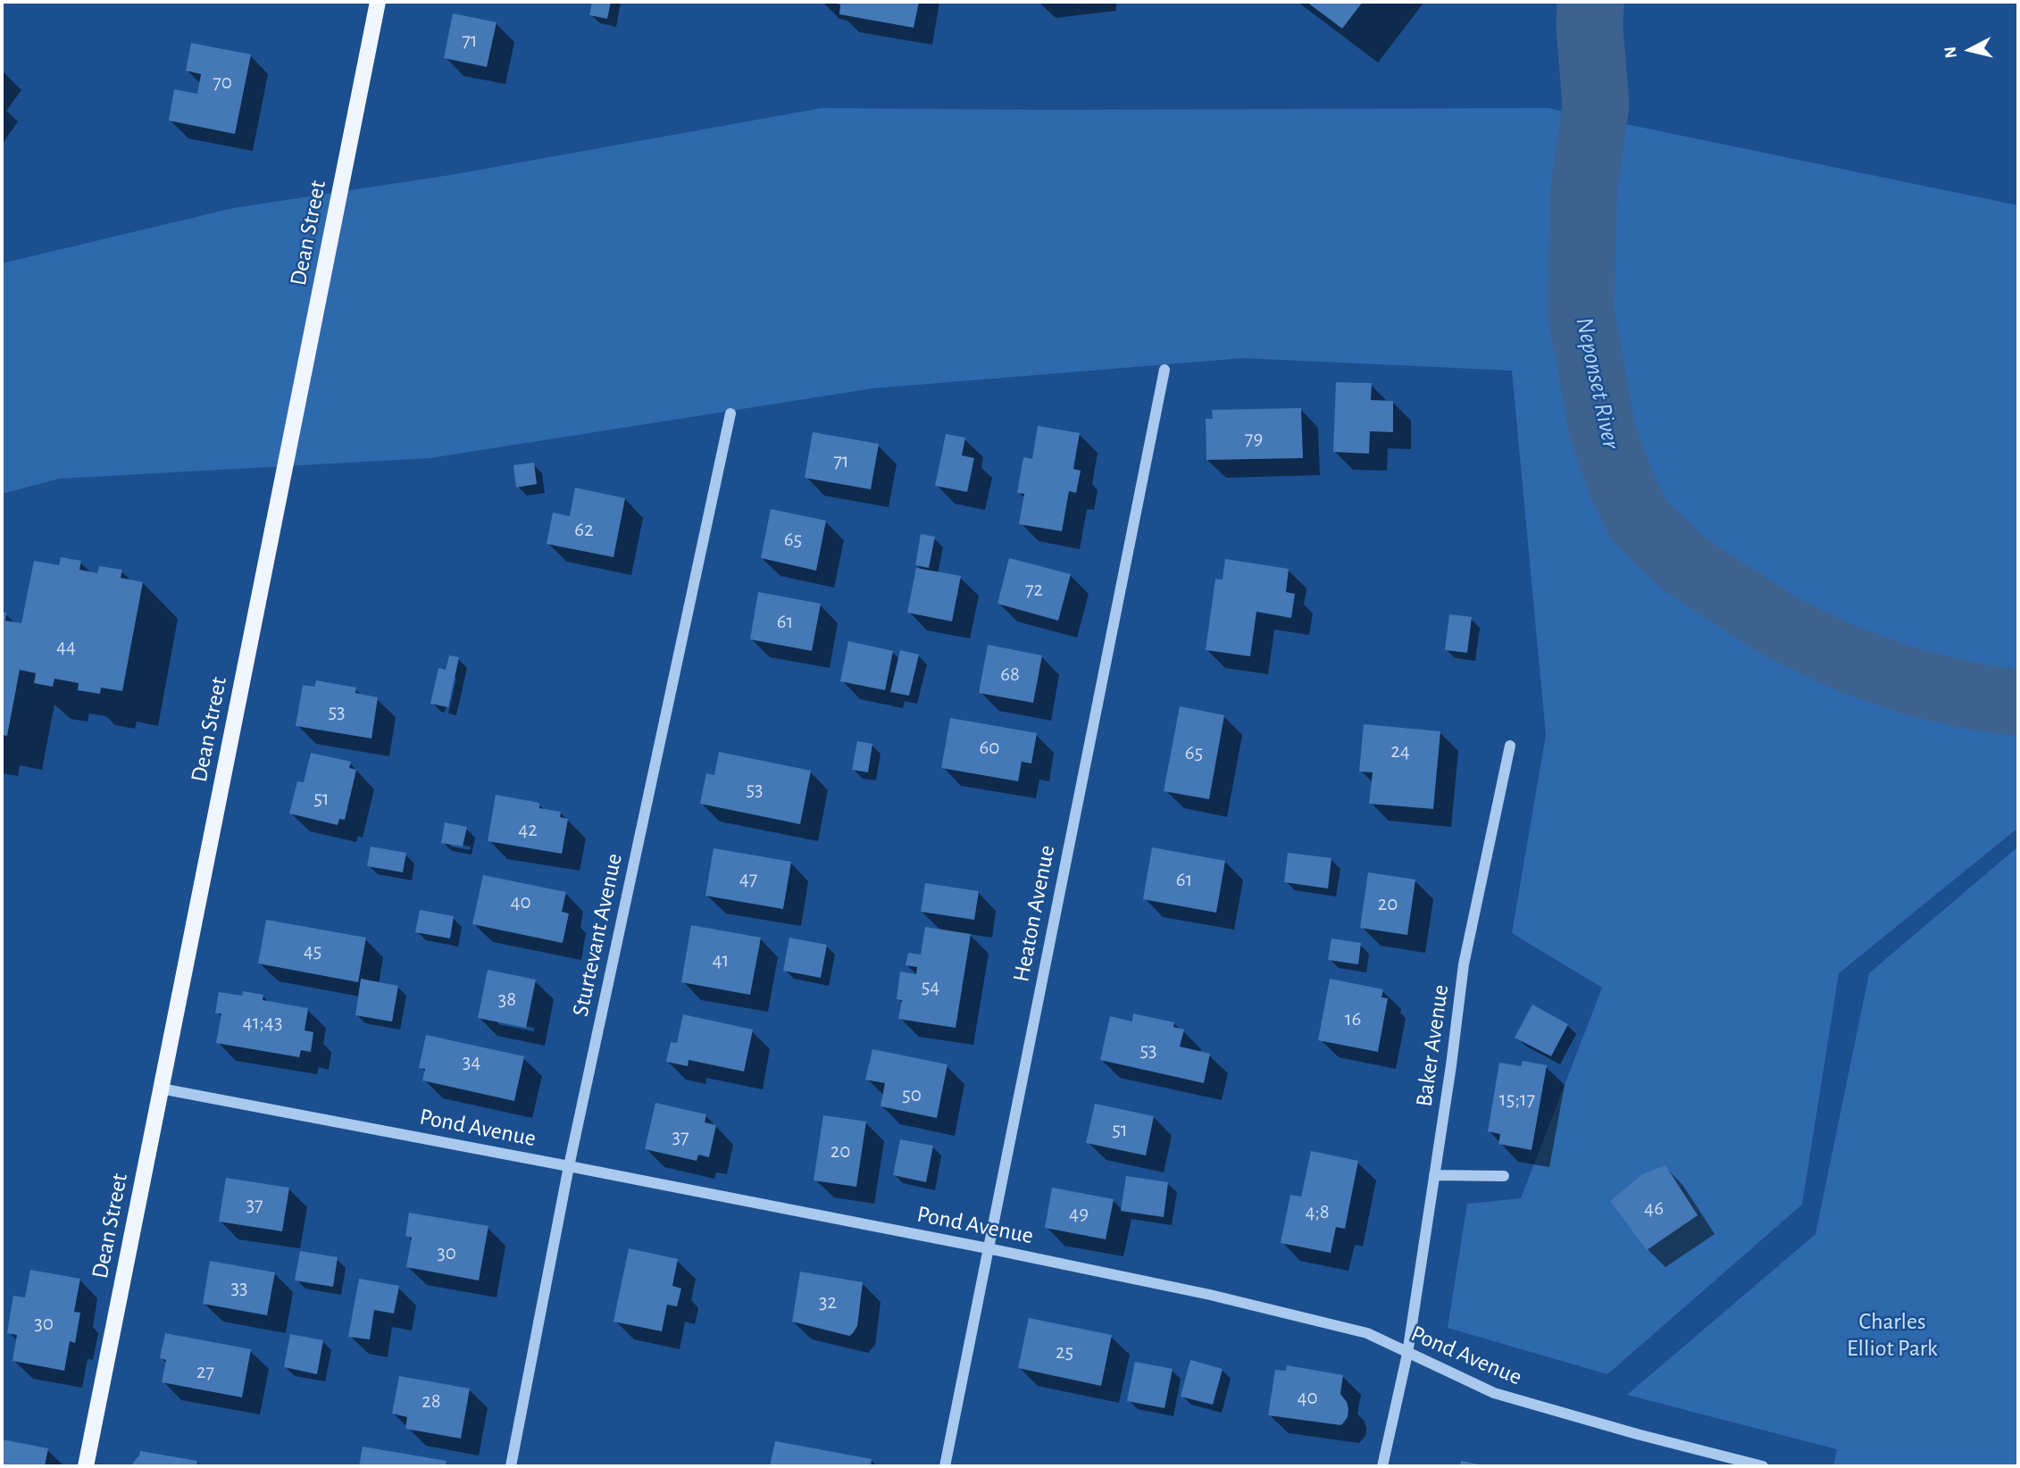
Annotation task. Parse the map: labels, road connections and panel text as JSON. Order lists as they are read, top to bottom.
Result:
{
  "streets": {
    "main road": ["Dean Street"],
    "street": [
      "Heaton Avenue",
      "Sturtevant Avenue",
      "Baker Avenue",
      "Pond Avenue"
    ]
  },
  "crossings": [
    ["Dean Street", "Pond Avenue"],
    ["Heaton Avenue", "Pond Avenue"],
    ["Sturtevant Avenue", "Pond Avenue"],
    ["Baker Avenue", "Pond Avenue"]
  ],
  "water": ["Neponset River"],
  "parks": ["Charles Elliot Park"],
  "house_numbers": [
    "71",
    "70",
    "79",
    "71",
    "62",
    "65",
    "72",
    "61",
    "44",
    "68",
    "53",
    "60",
    "24",
    "65",
    "53",
    "51",
    "42",
    "47",
    "61",
    "40",
    "20",
    "45",
    "41",
    "54",
    "38",
    "16",
    "41;43",
    "53",
    "34",
    "50",
    "15;17",
    "51",
    "37",
    "20",
    "37",
    "46",
    "4;8",
    "49",
    "30",
    "33",
    "32",
    "30",
    "25",
    "27",
    "40",
    "28"
  ],
  "north": "left"
}
